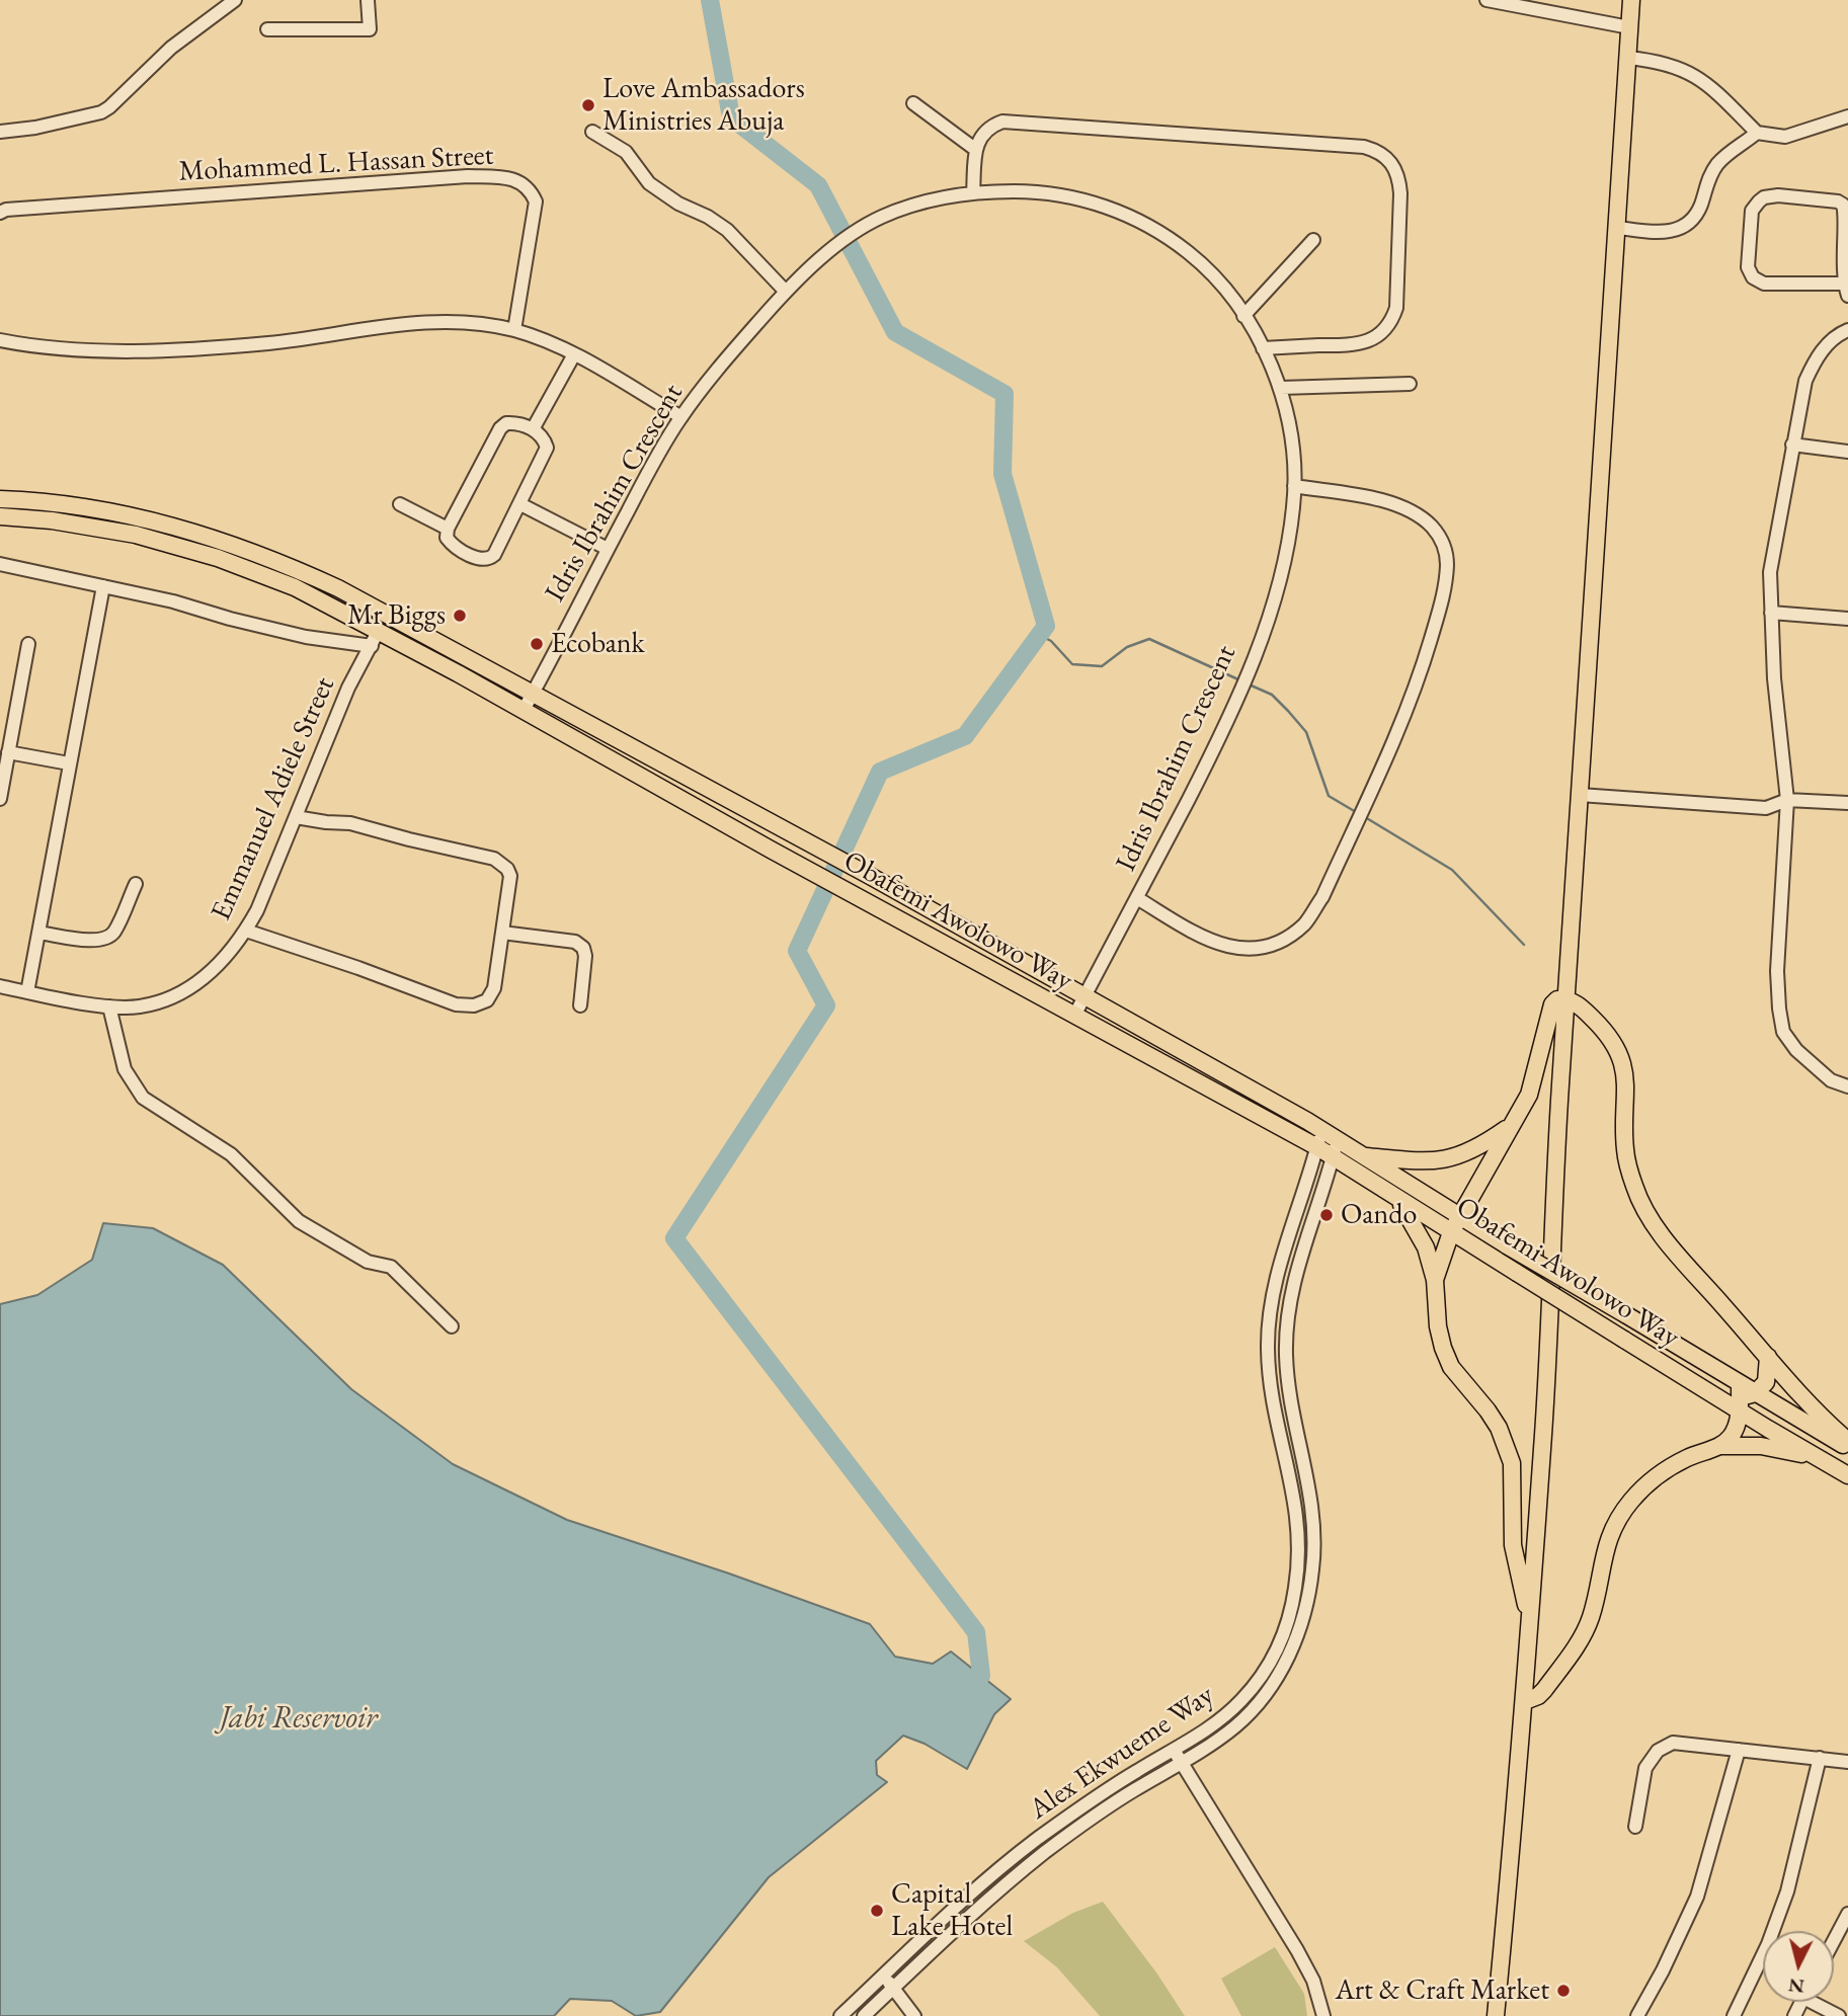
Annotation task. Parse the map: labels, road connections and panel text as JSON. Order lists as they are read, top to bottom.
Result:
{
  "streets": {
    "main road": ["Obafemi Awolowo Way"],
    "street": [
      "Mohammed L. Hassan Street",
      "Idris Ibrahim Crescent",
      "Emmanuel Adiele Street",
      "Alex Ekwueme Way"
    ]
  },
  "crossings": [
    ["Idris Ibrahim Crescent", "Obafemi Awolowo Way"],
    ["Emmanuel Adiele Street", "Obafemi Awolowo Way"],
    ["Obafemi Awolowo Way", "Alex Ekwueme Way"]
  ],
  "water": ["Jabi Reservoir"],
  "places": [
    "Love Ambassadors Ministries Abuja",
    "Mr Biggs",
    "Ecobank",
    "Oando",
    "Capital Lake Hotel",
    "Art & Craft Market"
  ],
  "north": "bottom"
}
